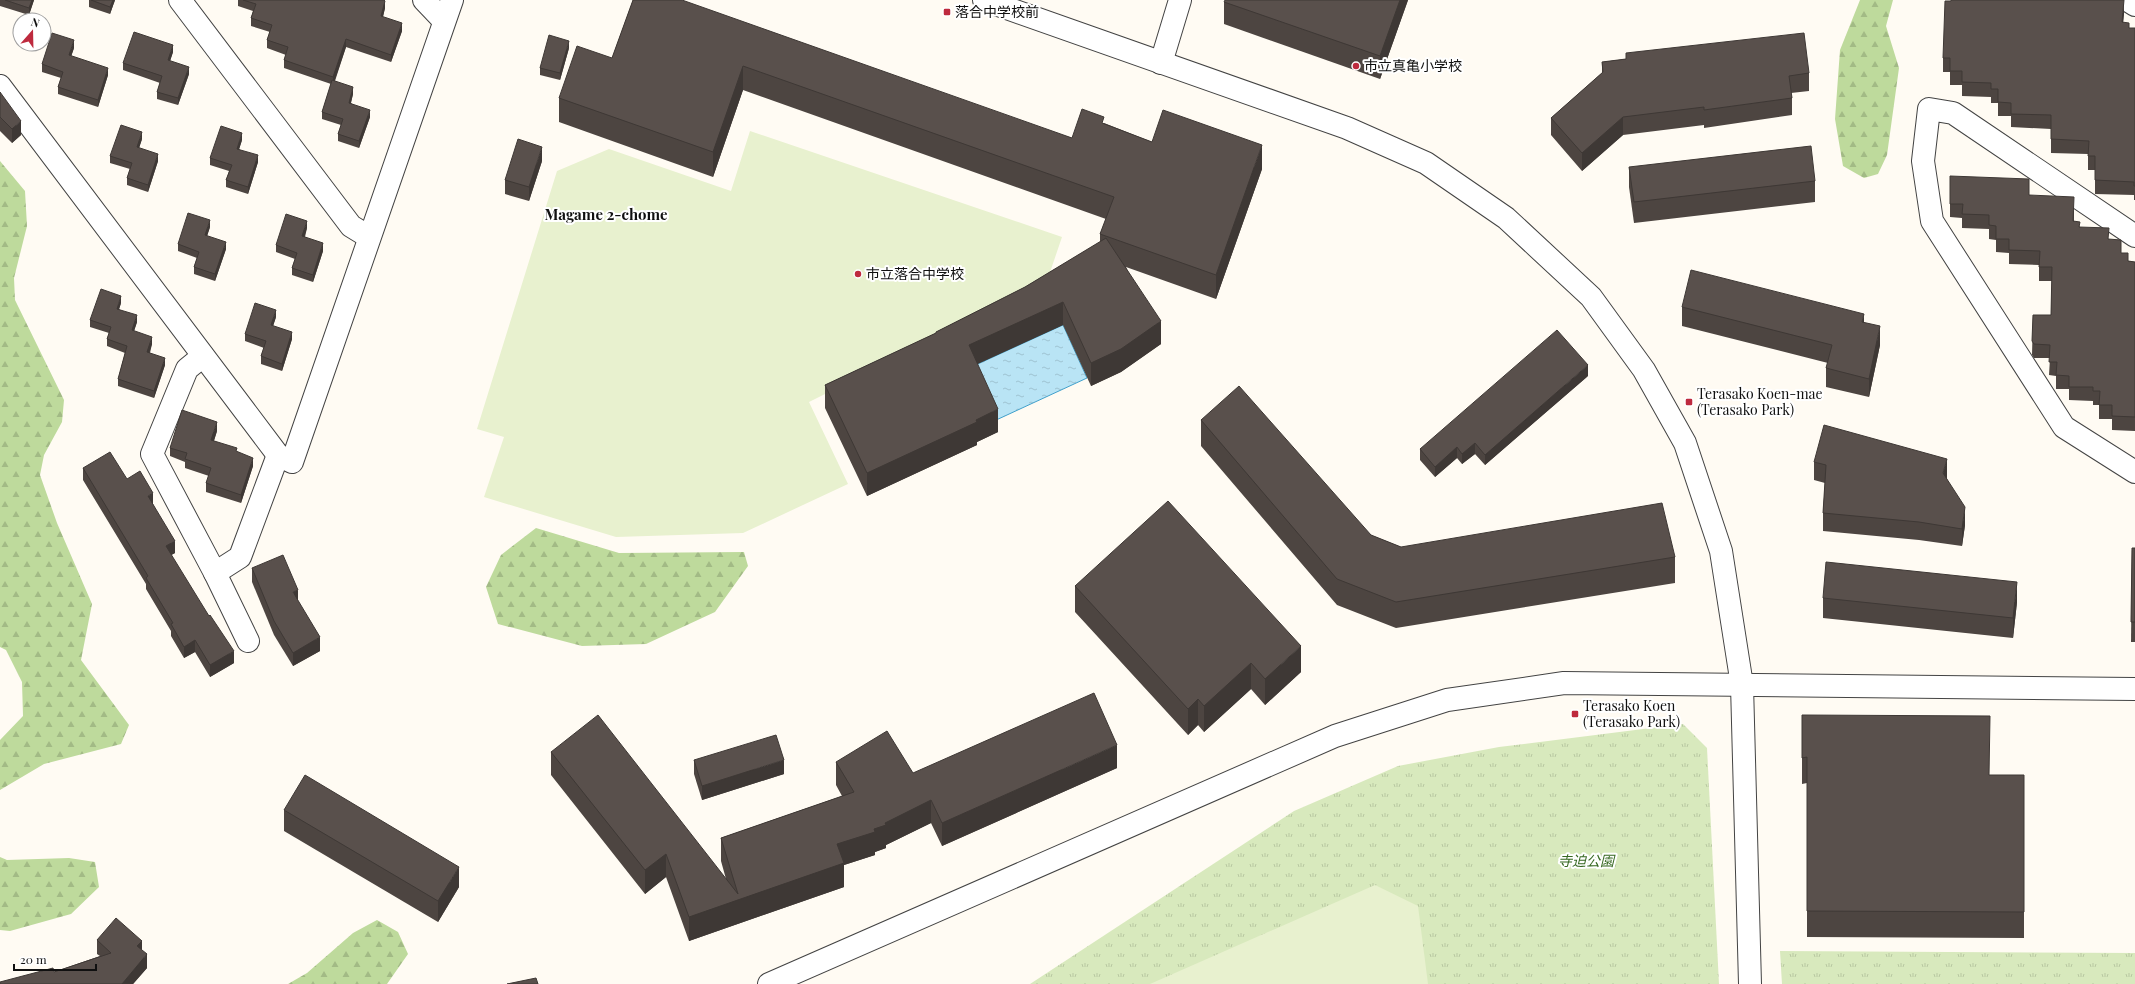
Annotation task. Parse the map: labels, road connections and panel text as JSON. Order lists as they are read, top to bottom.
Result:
{
  "districts": ["Magame 2-chome"],
  "parks": ["寺迫公園"],
  "places": {
    "transit": ["落合中学校前", "Terasako Koen-mae (Terasako Park)", "Terasako Koen (Terasako Park)"],
    "other": ["市立真亀小学校", "市立落合中学校"]
  },
  "scale_bar": "20 m",
  "north": "top"
}
